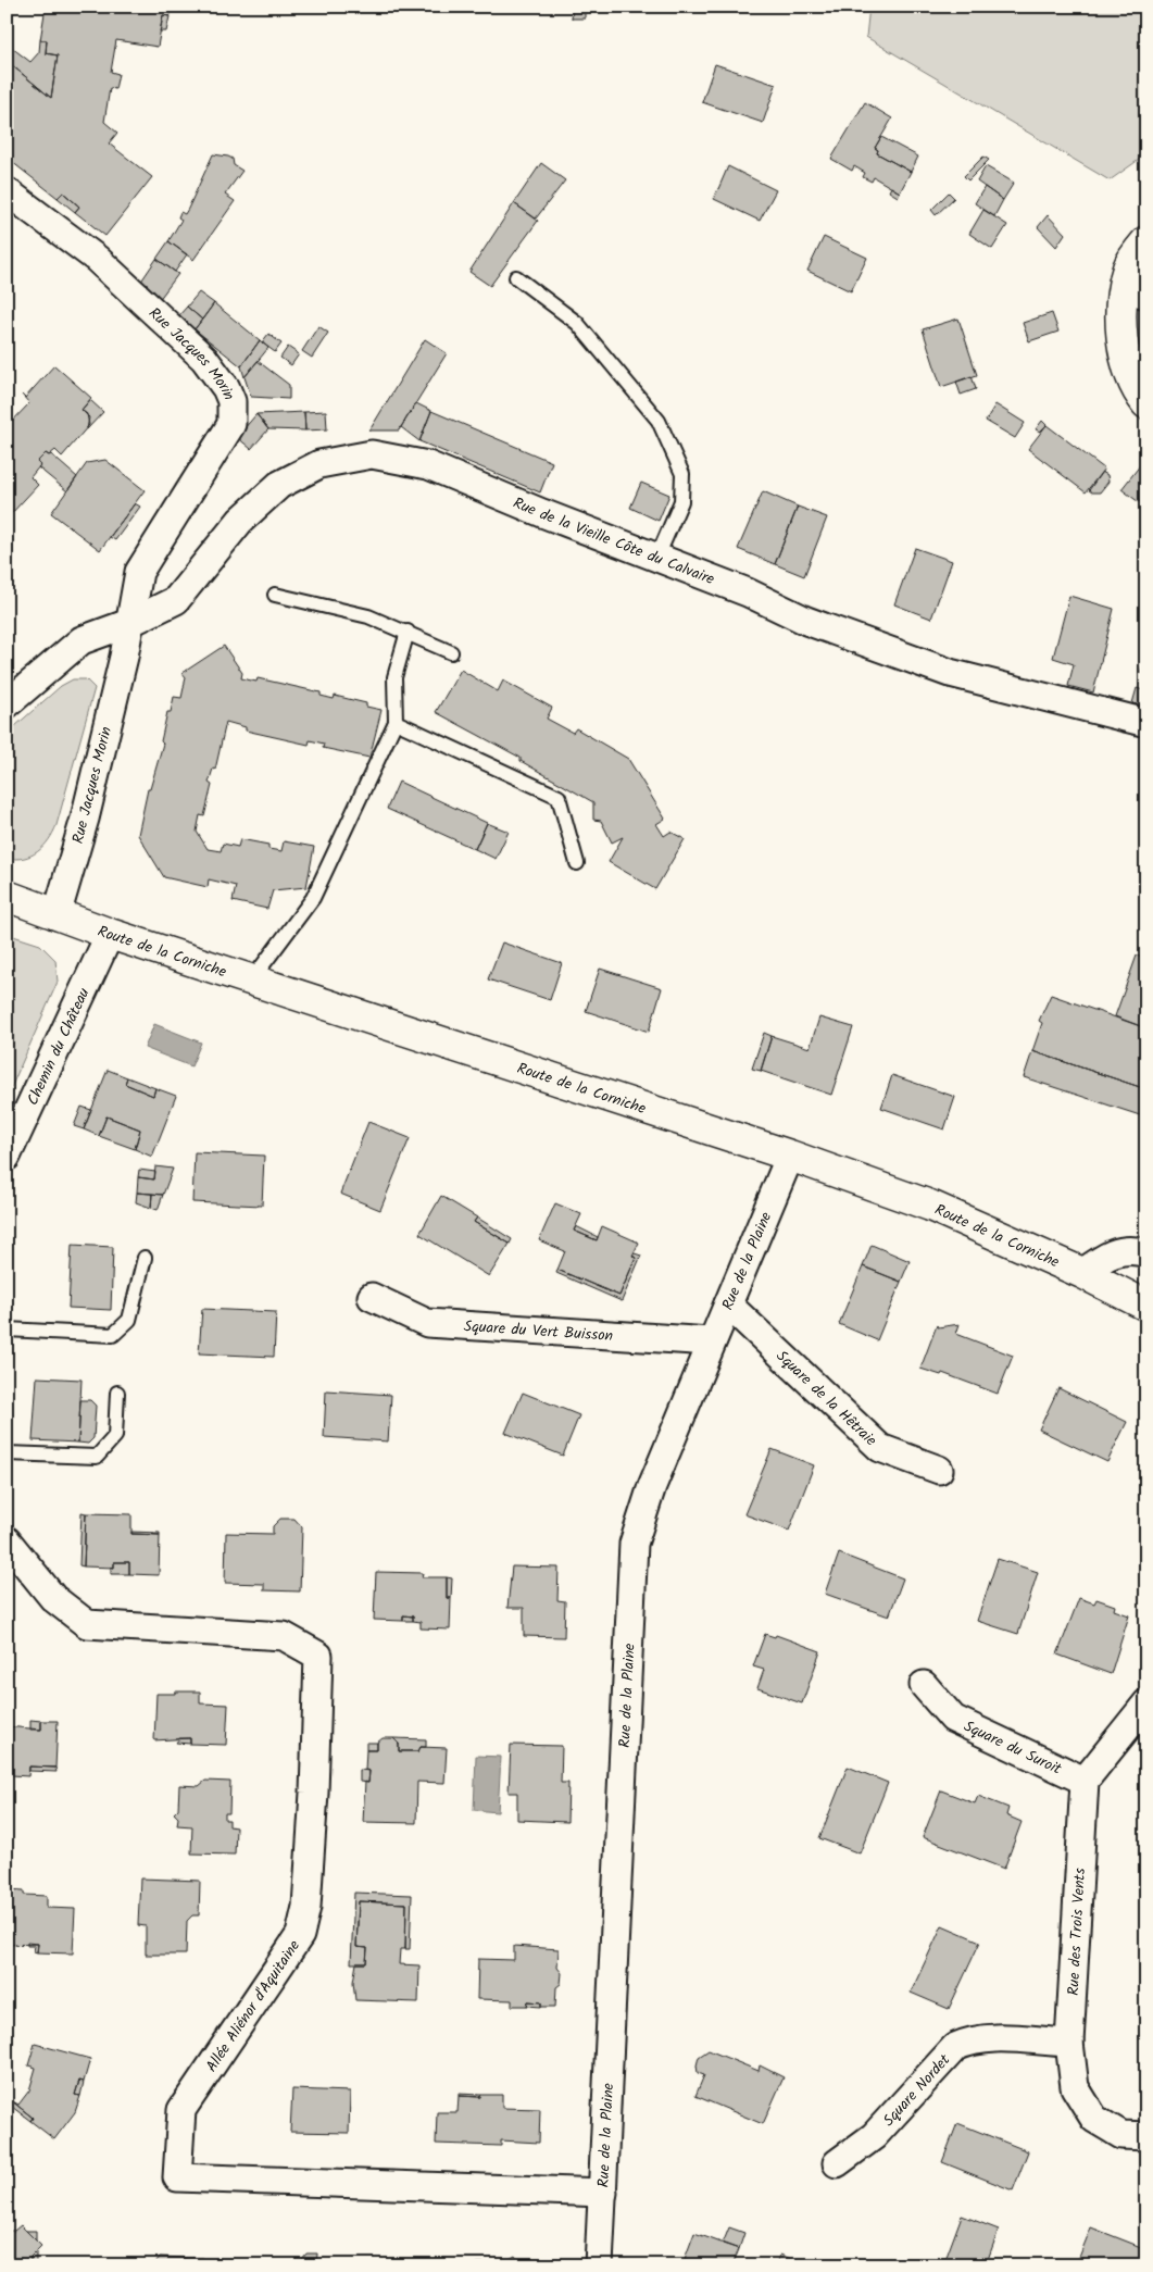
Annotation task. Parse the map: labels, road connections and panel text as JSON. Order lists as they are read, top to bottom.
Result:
{
  "streets": {
    "street": [
      "Rue Jacques Morin",
      "Rue de la Vieille Côte du Calvaire",
      "Route de la Corniche",
      "Chemin du Château",
      "Rue de la Plaine",
      "Square du Vert Buisson",
      "Square de la Hêtraie",
      "Square du Suroit",
      "Rue des Trois Vents",
      "Allée Aliénor d'Aquitaine",
      "Square Nordet"
    ]
  },
  "crossings": [
    ["Rue Jacques Morin", "Rue de la Vieille Côte du Calvaire"],
    ["Rue Jacques Morin", "Route de la Corniche"],
    ["Route de la Corniche", "Chemin du Château"],
    ["Route de la Corniche", "Rue de la Plaine"],
    ["Rue de la Plaine", "Square du Vert Buisson"],
    ["Rue de la Plaine", "Square de la Hêtraie"],
    ["Rue de la Plaine", "Allée Aliénor d'Aquitaine"],
    ["Square du Suroit", "Rue des Trois Vents"],
    ["Rue des Trois Vents", "Square Nordet"]
  ]
}
